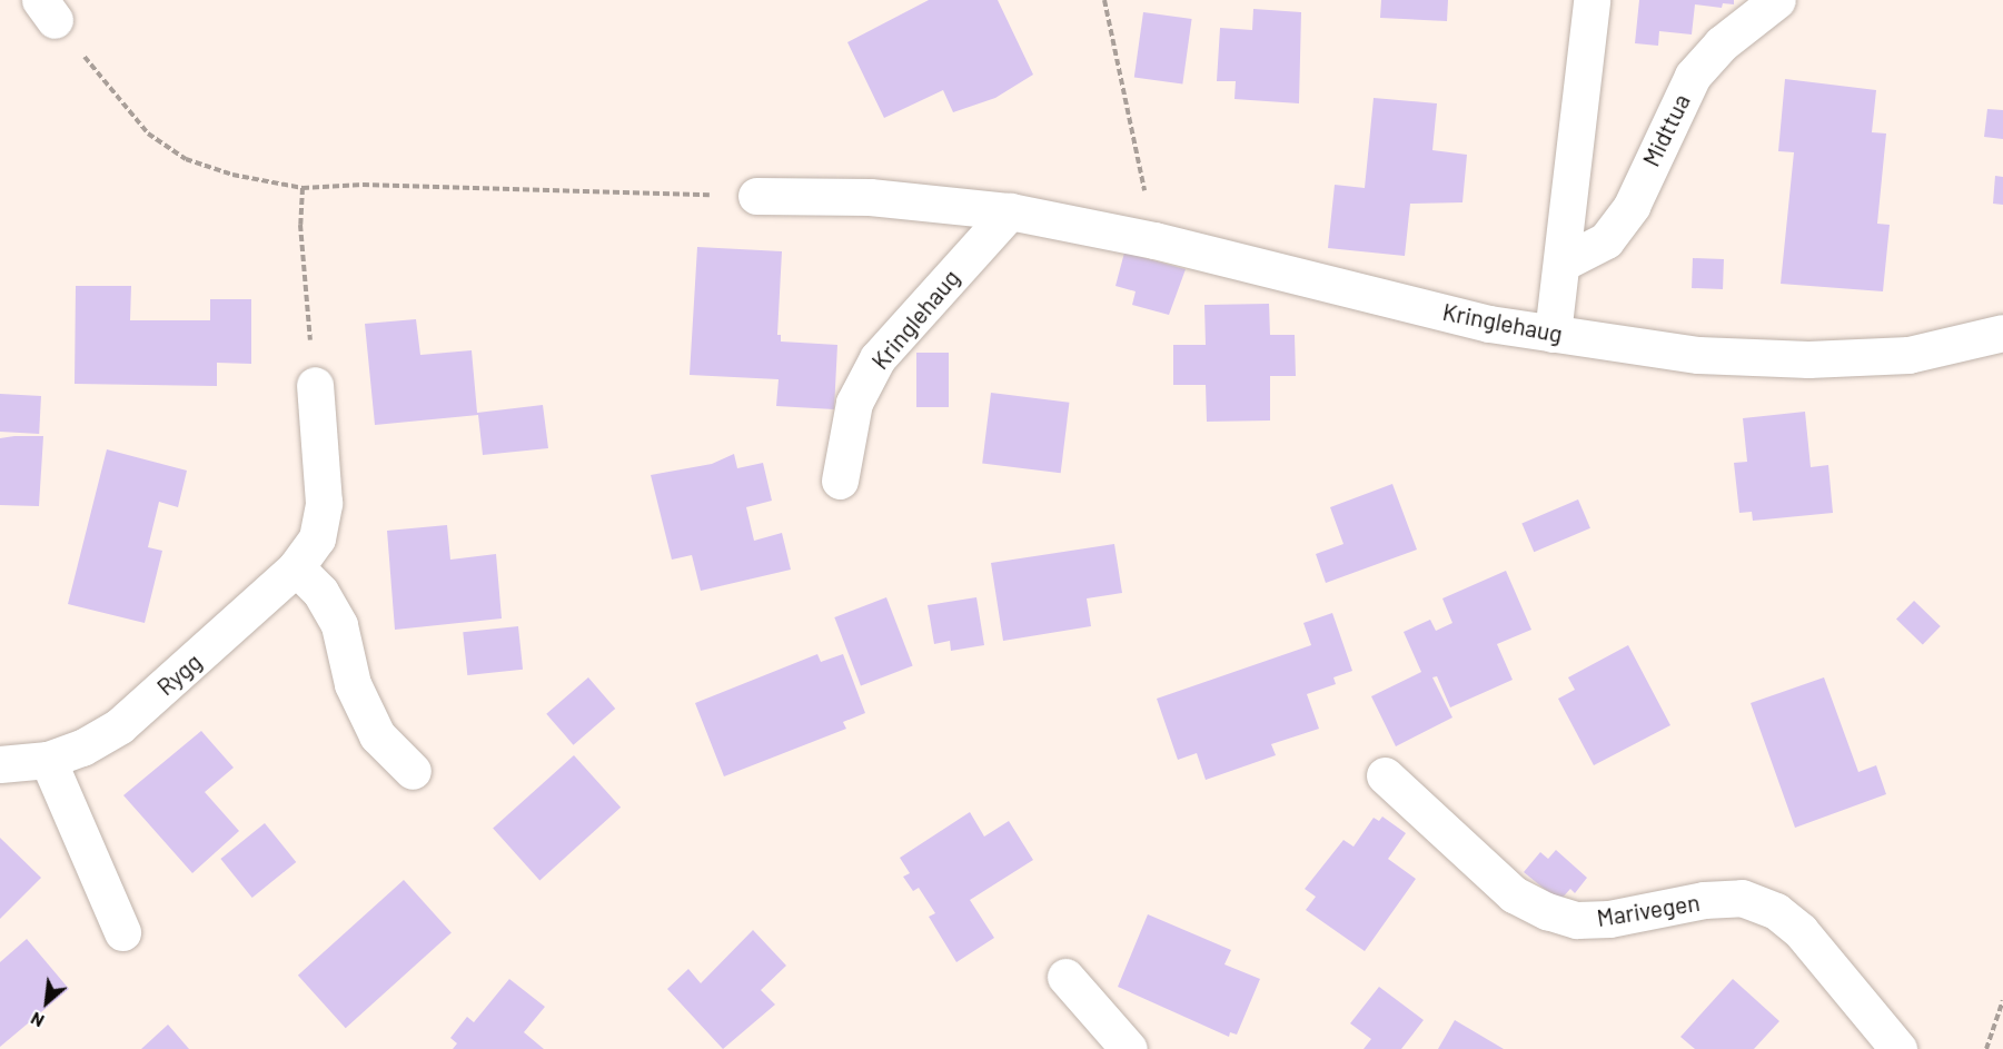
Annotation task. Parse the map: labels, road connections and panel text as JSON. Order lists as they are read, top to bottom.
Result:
{
  "streets": {
    "street": [
      "Midttua",
      "Kringlehaug",
      "Rygg",
      "Marivegen"
    ]
  },
  "north": "bottom left"
}
